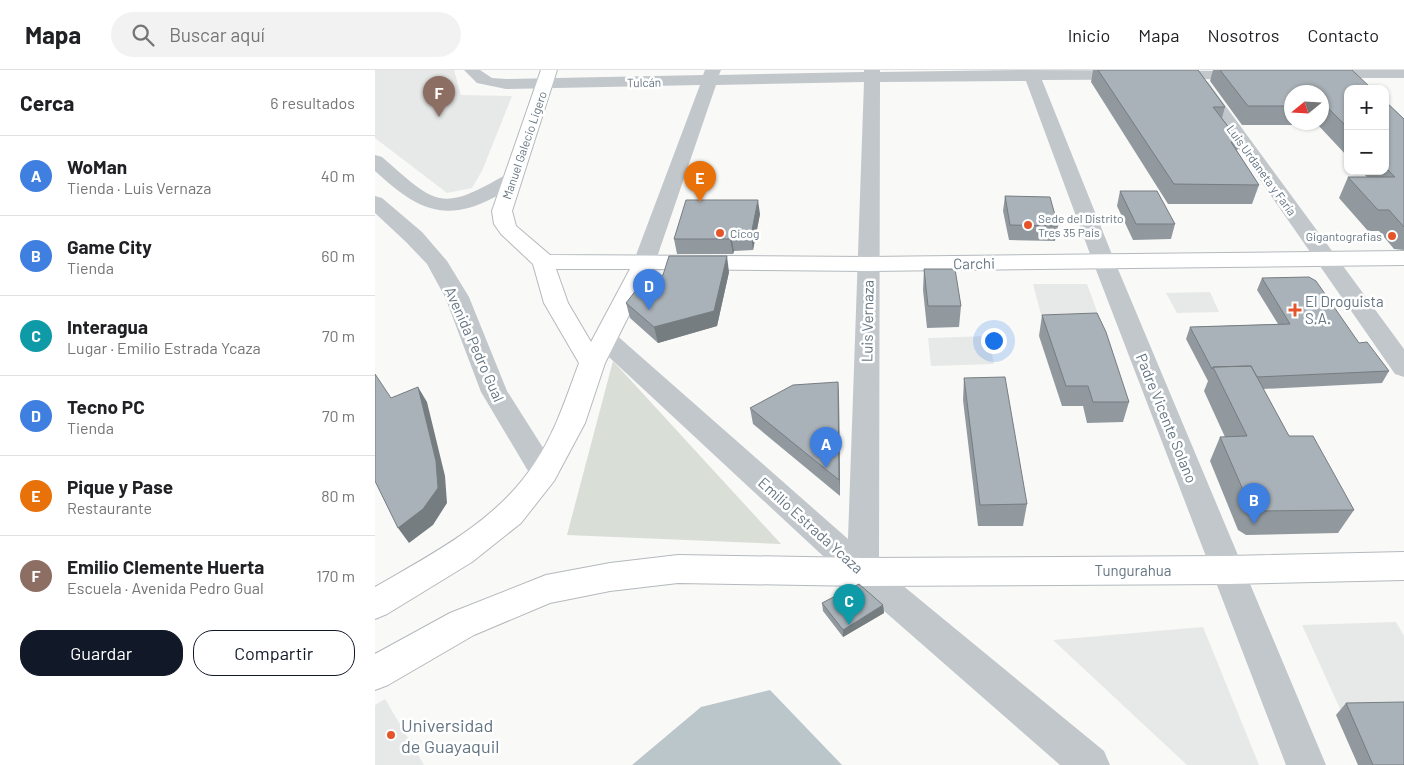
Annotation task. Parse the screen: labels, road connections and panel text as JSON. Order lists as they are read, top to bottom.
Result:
{
  "streets": {
    "main road": ["Manuel Galecio Ligero", "Carchi", "Tungurahua"],
    "street": [
      "Tulcán",
      "Luis Urdaneta y Faría",
      "Luis Vernaza",
      "Avenida Pedro Gual",
      "Padre Vicente Solano",
      "Emilio Estrada Ycaza"
    ]
  },
  "crossings": [
    ["Tulcán", "Manuel Galecio Ligero"],
    ["Tulcán", "Luis Urdaneta y Faría"],
    ["Tulcán", "Luis Vernaza"],
    ["Tulcán", "Padre Vicente Solano"],
    ["Manuel Galecio Ligero", "Carchi"],
    ["Luis Urdaneta y Faría", "Carchi"],
    ["Carchi", "Luis Vernaza"],
    ["Carchi", "Padre Vicente Solano"],
    ["Luis Vernaza", "Emilio Estrada Ycaza"],
    ["Luis Vernaza", "Tungurahua"],
    ["Padre Vicente Solano", "Tungurahua"],
    ["Emilio Estrada Ycaza", "Tungurahua"]
  ],
  "places": {
    "other": [
      "Sede del Distrito Tres 35 Pais",
      "Cicog",
      "Gigantografias",
      "Universidad de Guayaquil"
    ],
    "health": ["El Droguista S.A."]
  },
  "north": "left",
  "page": {
    "header": "Mapa",
    "search": "Buscar aquí",
    "nav": [
      "Inicio",
      "Mapa",
      "Nosotros",
      "Contacto"
    ],
    "heading": ["Cerca", "6 resultados"],
    "pins": [
      "F",
      "E",
      "D",
      "A",
      "B",
      "C"
    ],
    "map_buttons": ["+", "−"],
    "list": [
      {
        "mark": "A",
        "name": "WoMan",
        "note": "Tienda · Luis Vernaza",
        "value": "40 m"
      },
      {
        "mark": "B",
        "name": "Game City",
        "note": "Tienda",
        "value": "60 m"
      },
      {
        "mark": "C",
        "name": "Interagua",
        "note": "Lugar · Emilio Estrada Ycaza",
        "value": "70 m"
      },
      {
        "mark": "D",
        "name": "Tecno PC",
        "note": "Tienda",
        "value": "70 m"
      },
      {
        "mark": "E",
        "name": "Pique y Pase",
        "note": "Restaurante",
        "value": "80 m"
      },
      {
        "mark": "F",
        "name": "Emilio Clemente Huerta",
        "note": "Escuela · Avenida Pedro Gual",
        "value": "170 m"
      }
    ],
    "buttons": ["Guardar", "Compartir"]
  }
}
